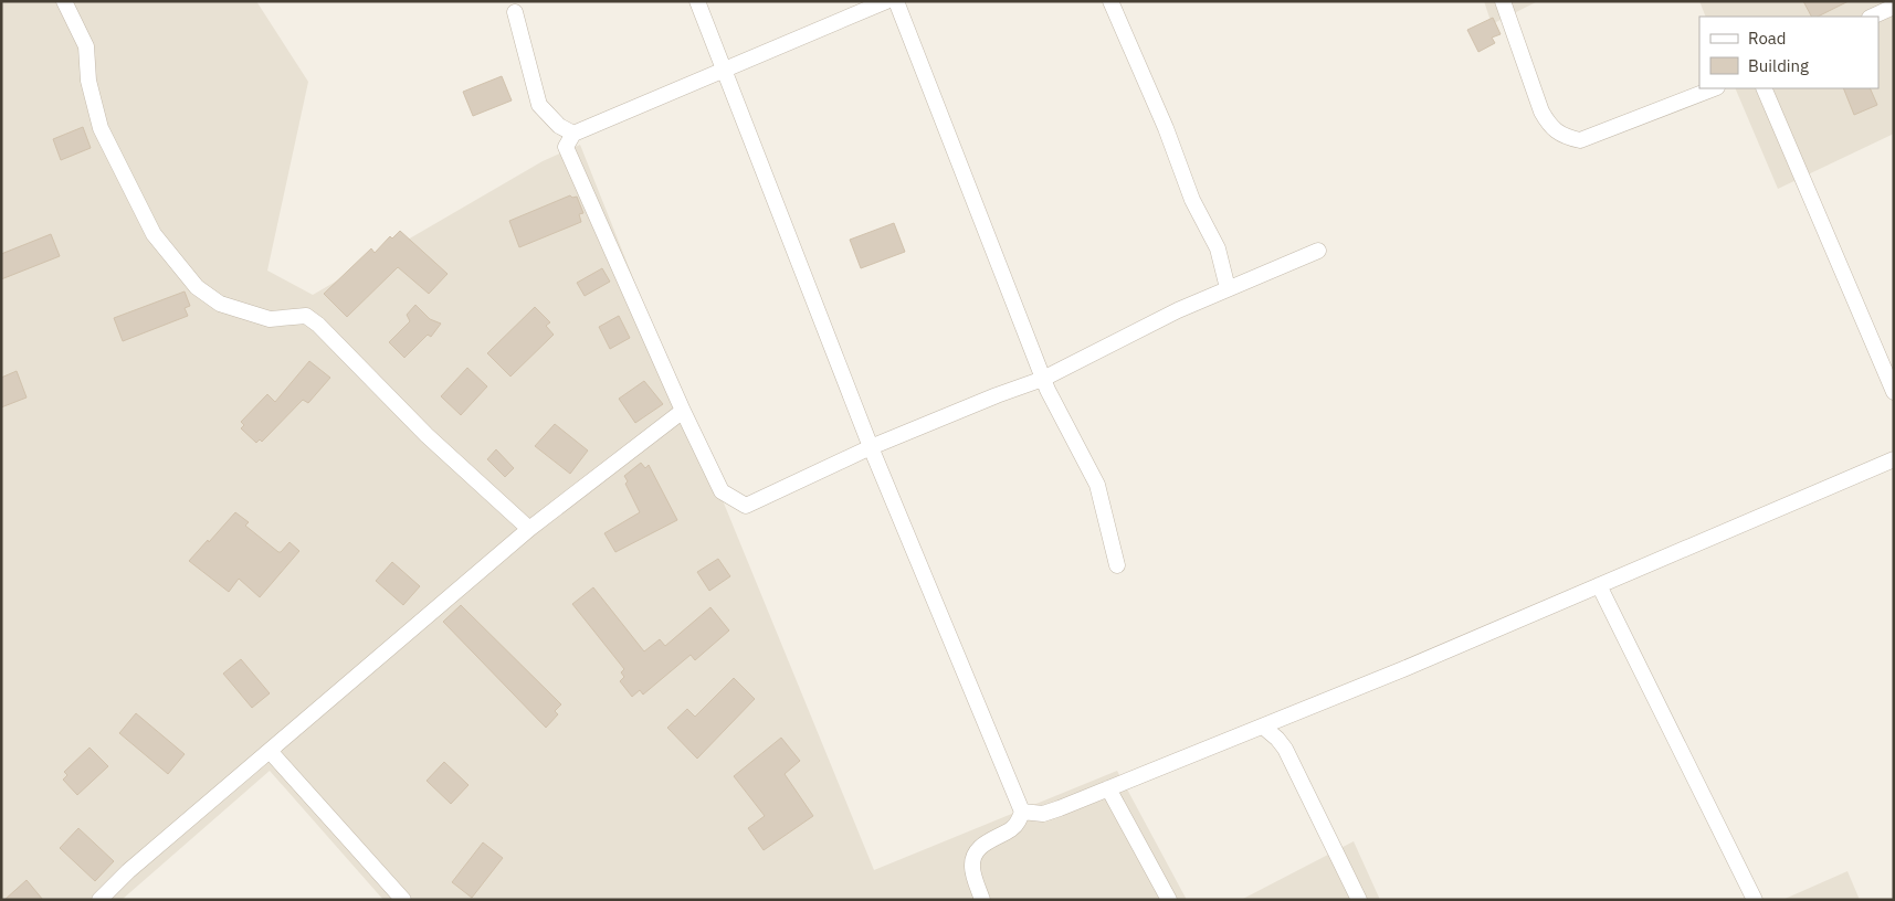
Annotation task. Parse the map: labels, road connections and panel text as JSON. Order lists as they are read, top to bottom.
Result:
{
  "legend": ["Road", "Building"]
}
